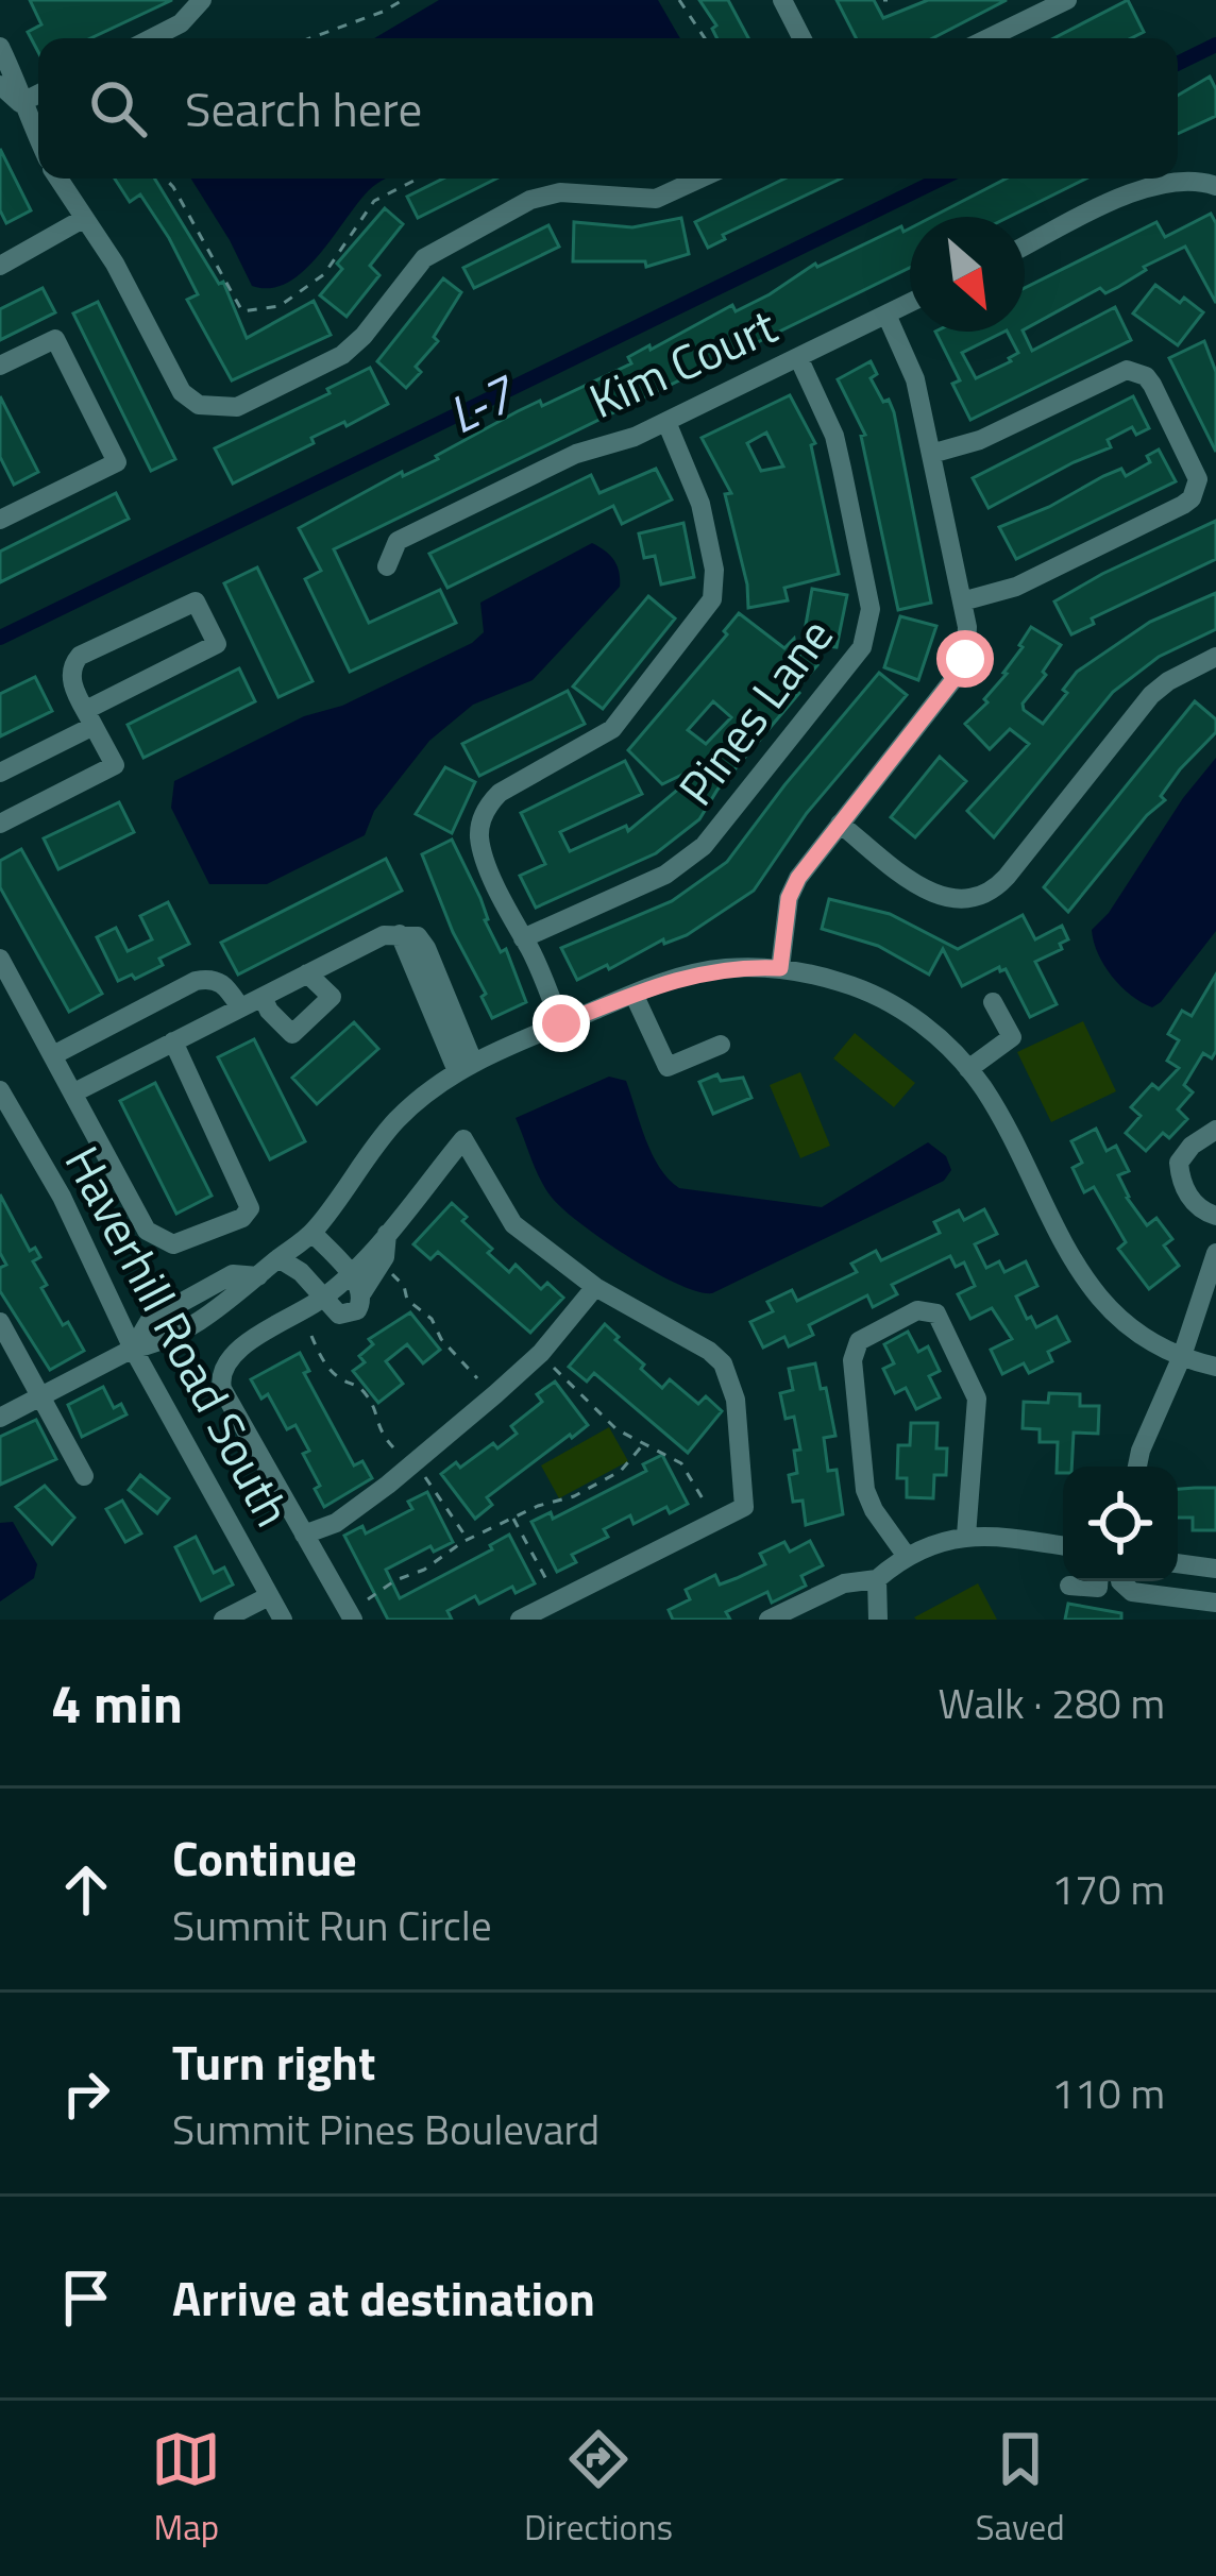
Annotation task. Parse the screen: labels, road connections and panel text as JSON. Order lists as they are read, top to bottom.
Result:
{
  "streets": {
    "street": ["Kim Court", "Pines Lane", "Haverhill Road South"]
  },
  "crossings": [
    ["Kim Court", "Pines Lane"]
  ],
  "water": ["L-7"],
  "north": "bottom right",
  "page": {
    "search": "Search here",
    "heading": ["4 min", "Walk · 280 m"],
    "list": [
      ["Continue", "Summit Run Circle", "170 m"],
      ["Turn right", "Summit Pines Boulevard", "110 m"],
      "Arrive at destination"
    ],
    "nav": ["Map", "Directions", "Saved"]
  }
}
